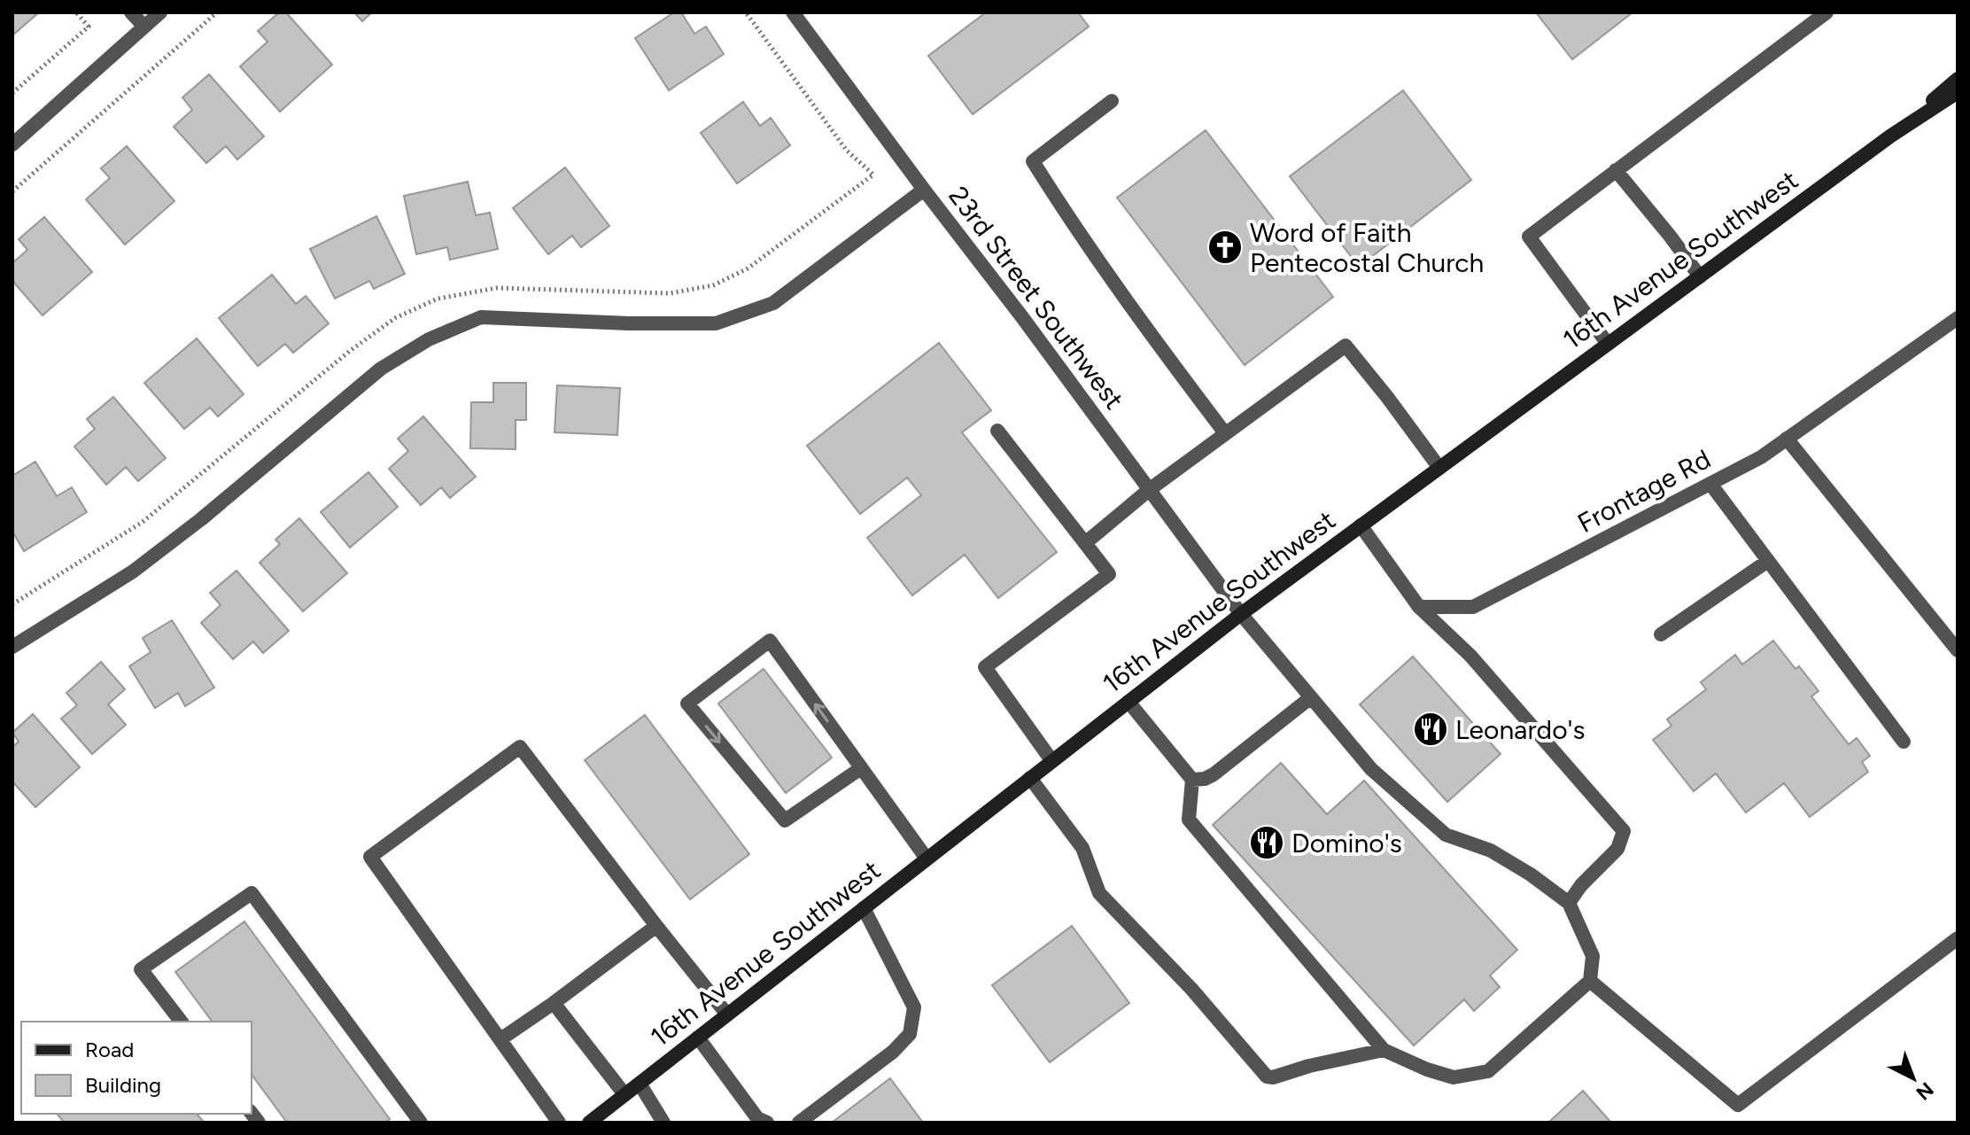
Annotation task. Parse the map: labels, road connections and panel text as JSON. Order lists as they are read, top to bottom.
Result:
{
  "streets": {
    "main road": ["16th Avenue Southwest"],
    "street": ["23rd Street Southwest", "Frontage Rd"]
  },
  "crossings": [
    ["16th Avenue Southwest", "23rd Street Southwest"]
  ],
  "places": {
    "church": ["Word of Faith Pentecostal Church"],
    "restaurant": ["Leonardo's", "Domino's"]
  },
  "legend": ["Road", "Building"],
  "north": "bottom right"
}
